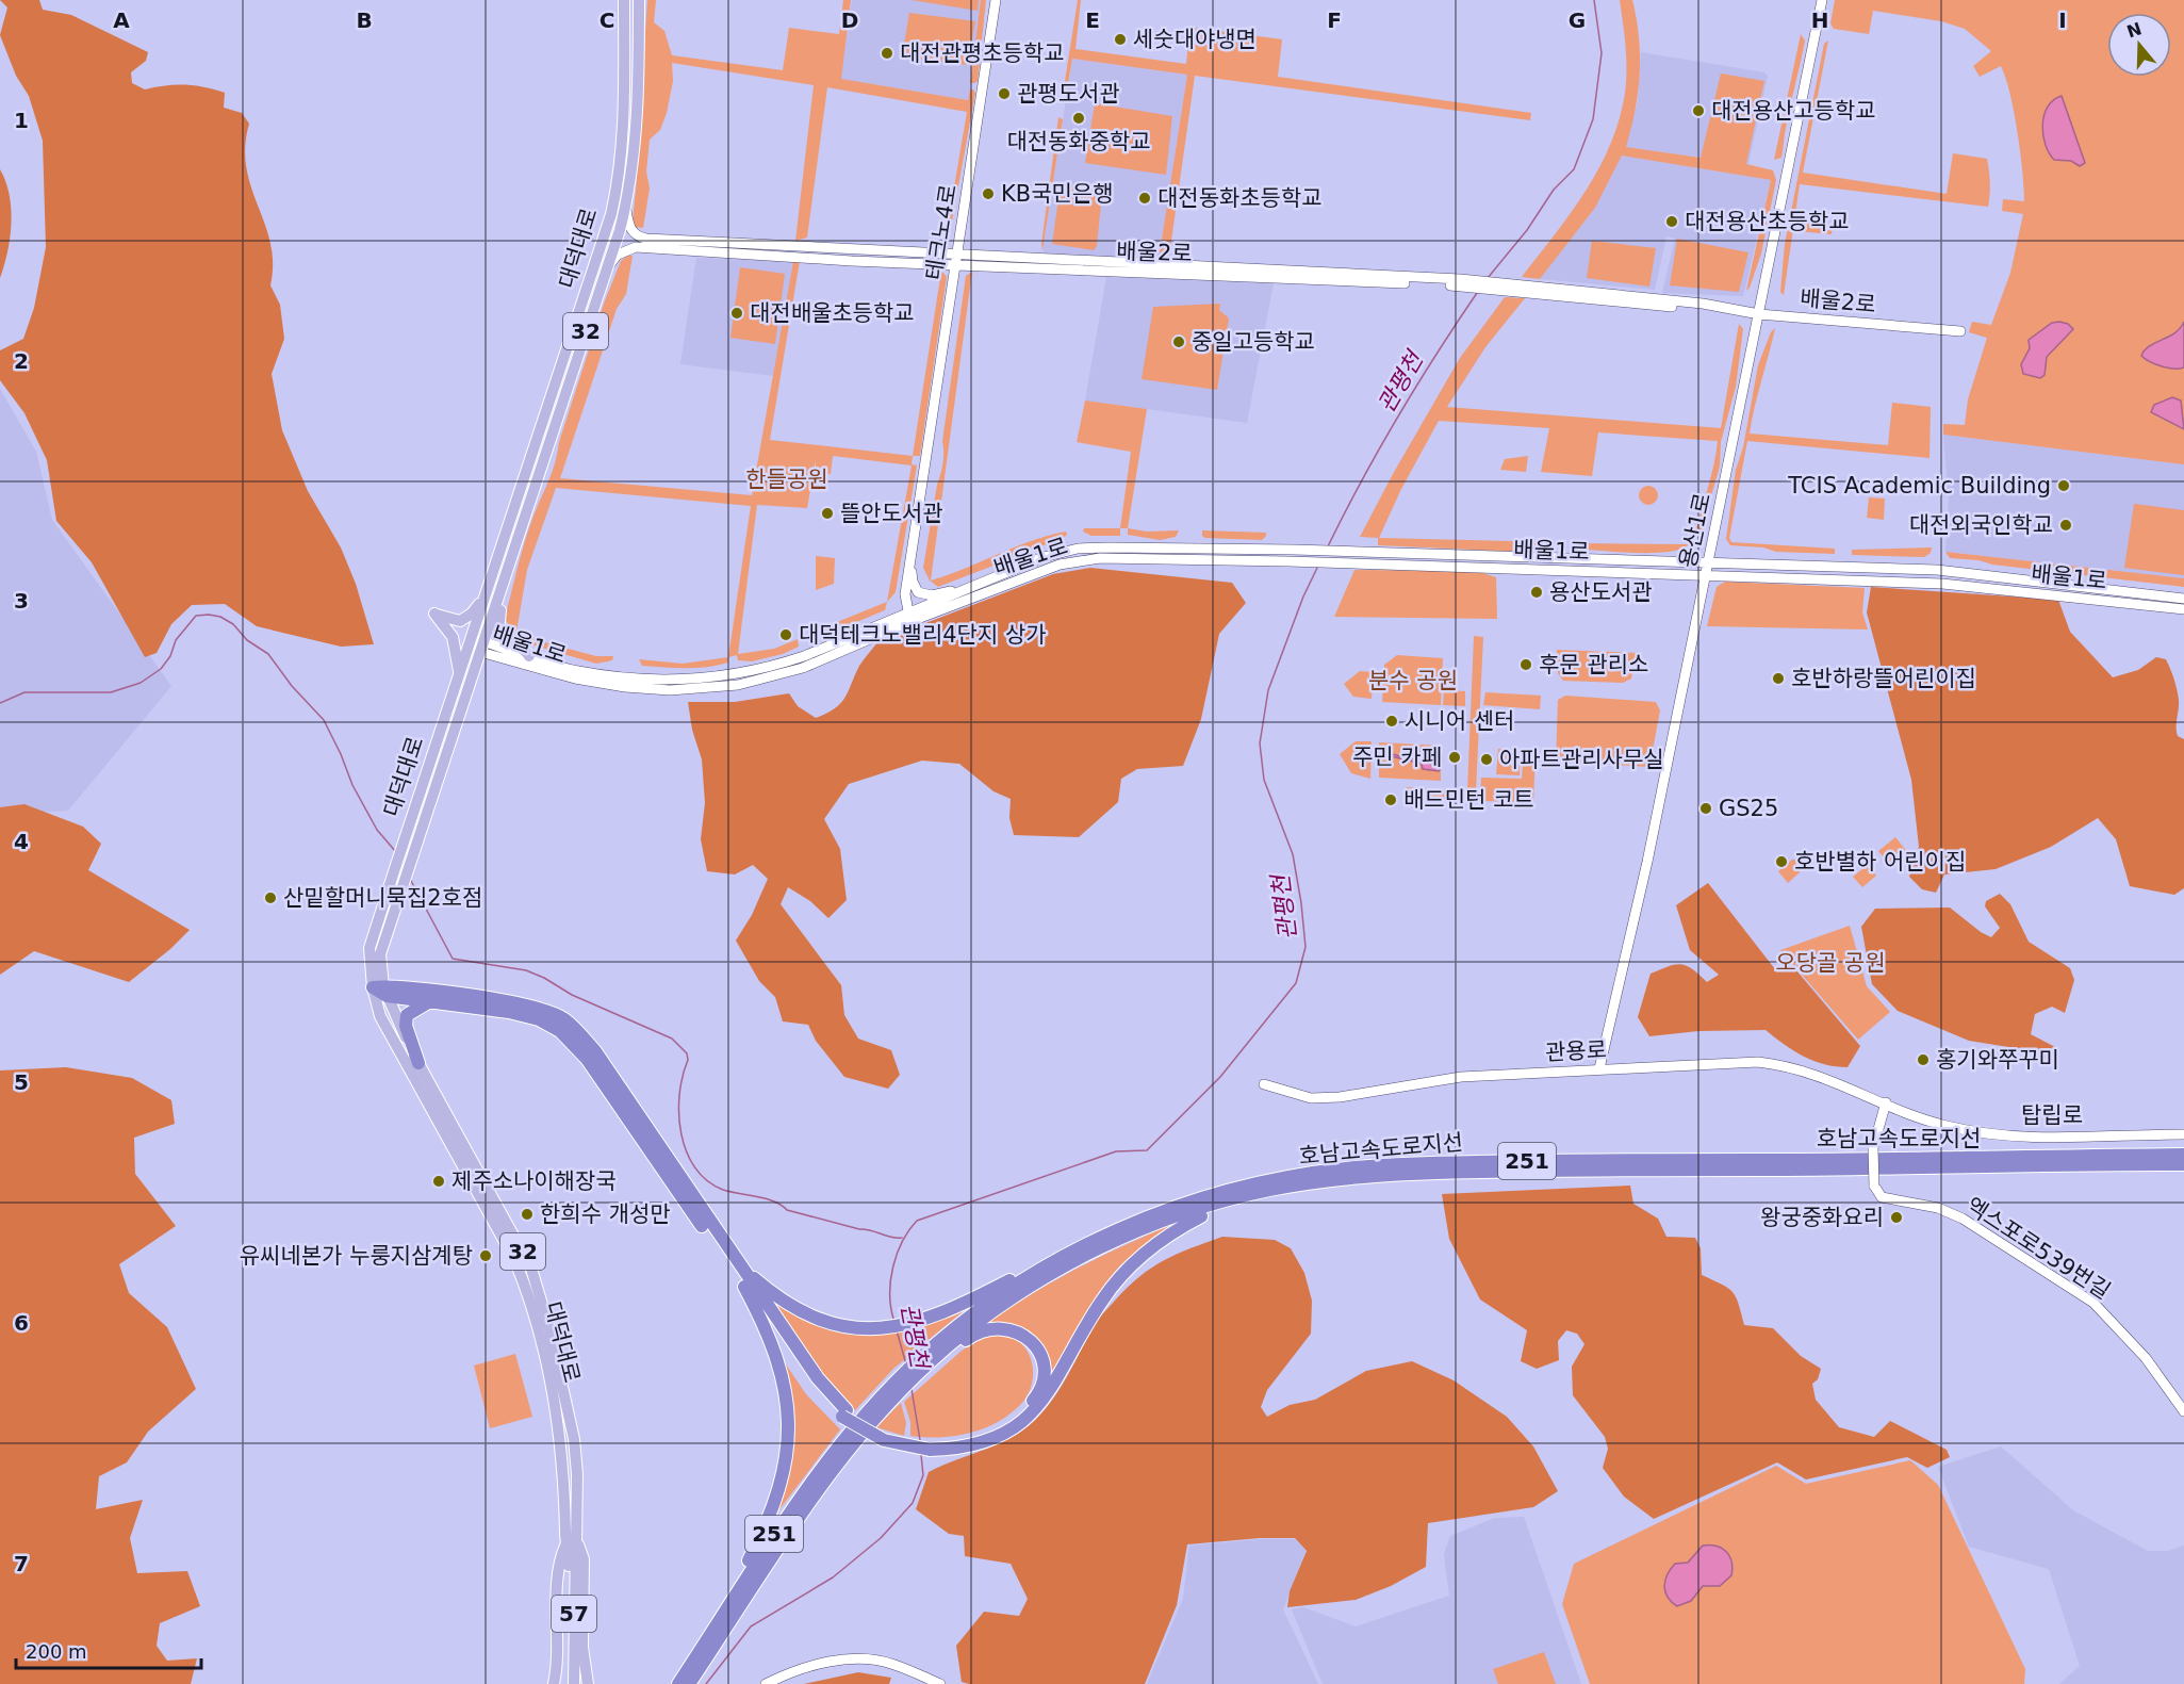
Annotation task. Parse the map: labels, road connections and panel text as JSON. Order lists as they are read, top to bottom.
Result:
{
  "streets": {
    "highway": ["호남고속도로지선", "251"],
    "main road": [
      "테크노4로",
      "대덕대로",
      "배울2로",
      "32",
      "용산1로",
      "배울1로",
      "관용로",
      "탑립로",
      "엑스포로539번길",
      "57"
    ]
  },
  "crossings": [
    ["테크노4로", "배울2로"],
    ["테크노4로", "배울1로"],
    ["대덕대로", "배울2로"],
    ["대덕대로", "배울1로"],
    ["배울2로", "용산1로"],
    ["용산1로", "배울1로"],
    ["용산1로", "관용로"],
    ["관용로", "탑립로"],
    ["관용로", "엑스포로539번길"],
    ["탑립로", "엑스포로539번길"]
  ],
  "water": ["관평천"],
  "parks": ["한들공원", "분수 공원", "오당골 공원"],
  "places": [
    "세숫대야냉면",
    "대전관평초등학교",
    "관평도서관",
    "대전용산고등학교",
    "대전동화중학교",
    "KB국민은행",
    "대전동화초등학교",
    "대전용산초등학교",
    "대전배울초등학교",
    "중일고등학교",
    "TCIS Academic Building",
    "뜰안도서관",
    "대전외국인학교",
    "용산도서관",
    "대덕테크노밸리4단지 상가",
    "후문 관리소",
    "호반하랑뜰어린이집",
    "시니어 센터",
    "주민 카페",
    "아파트관리사무실",
    "배드민턴 코트",
    "GS25",
    "호반별하 어린이집",
    "산밑할머니묵집2호점",
    "홍기와쭈꾸미",
    "제주소나이해장국",
    "한희수 개성만",
    "왕궁중화요리",
    "유씨네본가 누룽지삼계탕"
  ],
  "scale_bar": "200 m",
  "north": "top",
  "grid": {
    "columns": [
      "A",
      "B",
      "C",
      "D",
      "E",
      "F",
      "G",
      "H",
      "I"
    ],
    "rows": [
      "1",
      "2",
      "3",
      "4",
      "5",
      "6",
      "7"
    ]
  }
}
